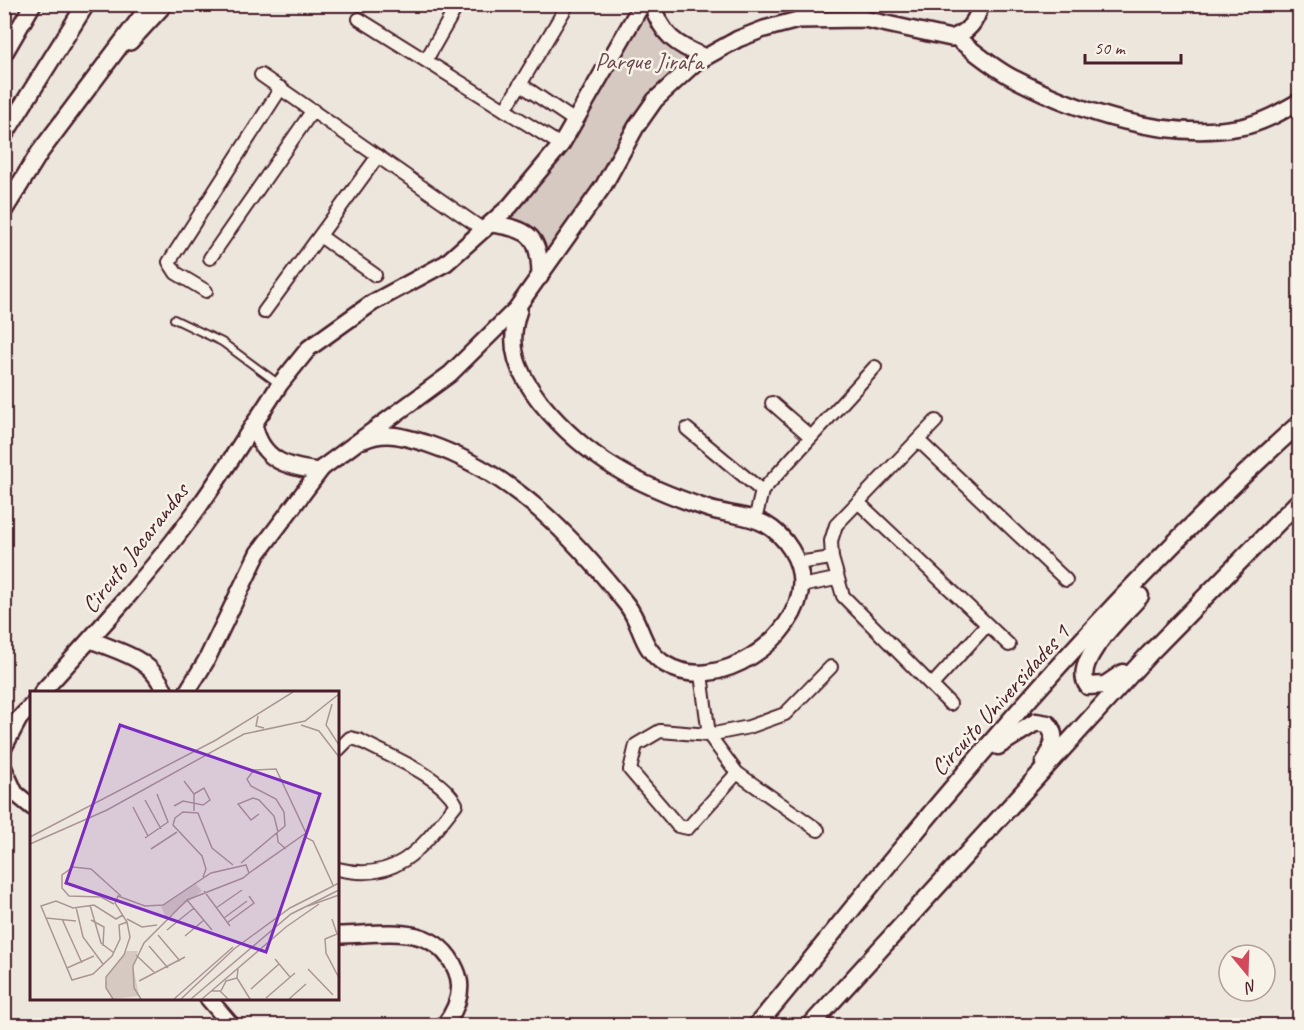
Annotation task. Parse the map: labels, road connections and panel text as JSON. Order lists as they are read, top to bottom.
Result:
{
  "streets": {
    "main road": ["Circuito Universidades 1"],
    "street": ["Circuto Jacarandas"]
  },
  "parks": ["Parque Jirafa"],
  "scale_bar": "50 m",
  "north": "bottom"
}
